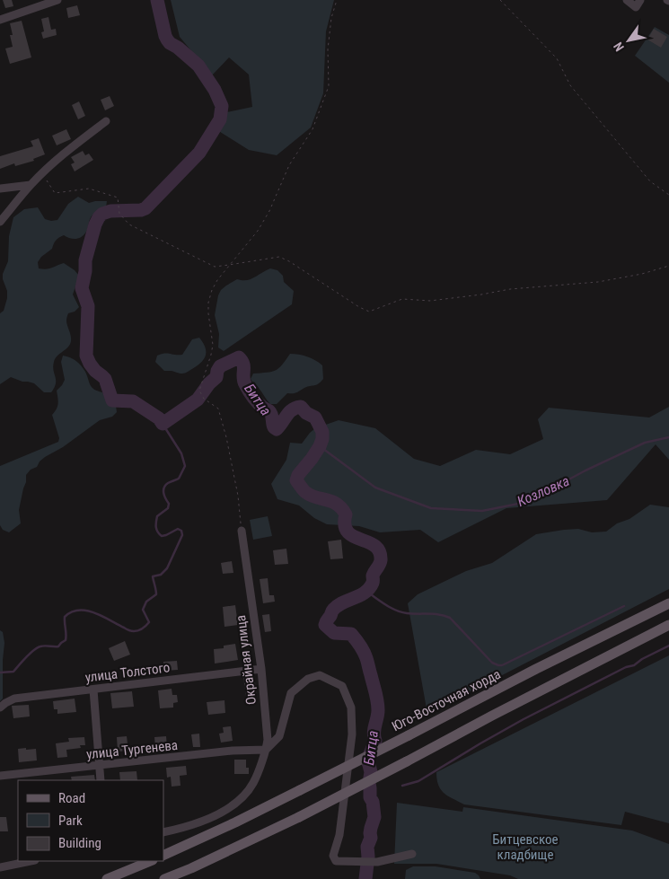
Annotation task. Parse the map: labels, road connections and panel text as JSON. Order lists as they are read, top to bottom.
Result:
{
  "streets": {
    "main road": ["Юго-Восточная хорда"],
    "street": ["Окрайная улица", "улица Толстого", "улица Тургенева"]
  },
  "crossings": [
    ["Окрайная улица", "улица Толстого"],
    ["Окрайная улица", "улица Тургенева"]
  ],
  "water": ["Битца", "Козловка"],
  "parks": ["Битцевское кладбище"],
  "legend": ["Road", "Park", "Building"],
  "north": "bottom left"
}
